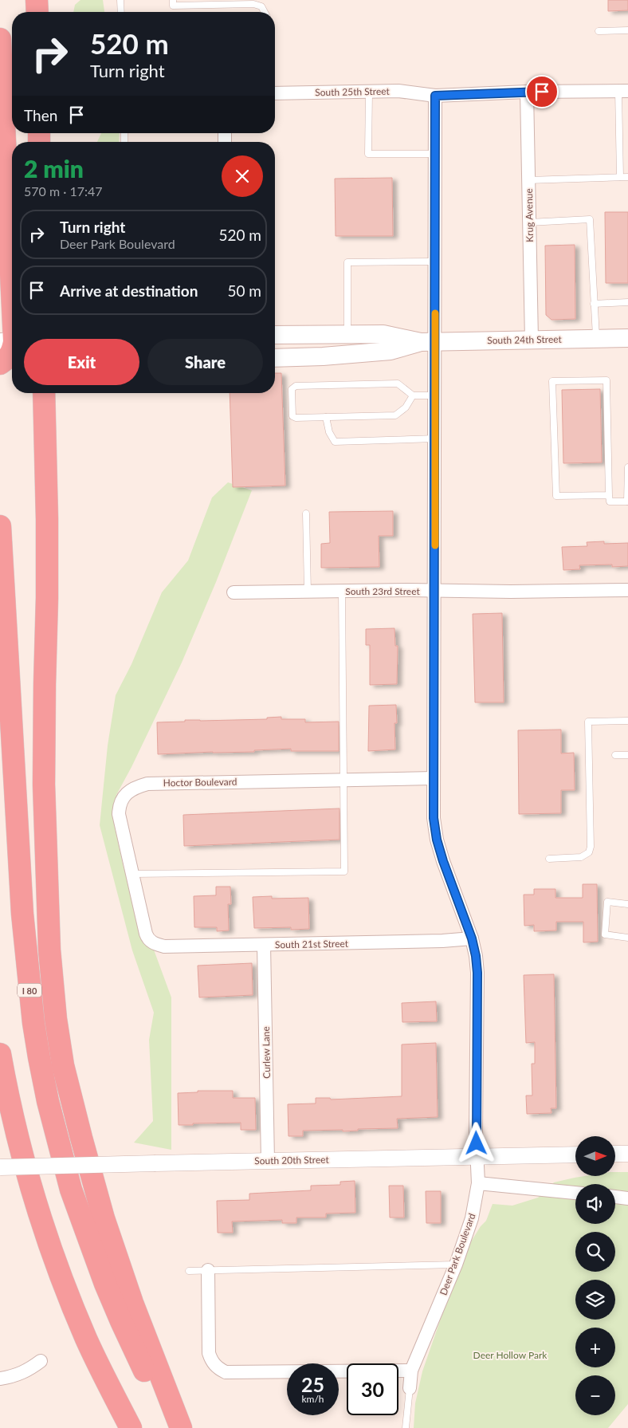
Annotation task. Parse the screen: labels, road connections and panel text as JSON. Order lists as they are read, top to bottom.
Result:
{
  "streets": {
    "highway": ["I 80"],
    "main road": ["South 24th Street"],
    "street": [
      "South 25th Street",
      "Krug Avenue",
      "South 23rd Street",
      "Hoctor Boulevard",
      "South 21st Street",
      "Curlew Lane",
      "South 20th Street",
      "Deer Park Boulevard"
    ]
  },
  "crossings": [
    ["South 25th Street", "Deer Park Boulevard"],
    ["Krug Avenue", "South 24th Street"],
    ["South 24th Street", "Deer Park Boulevard"],
    ["South 23rd Street", "Deer Park Boulevard"],
    ["Hoctor Boulevard", "South 21st Street"],
    ["Hoctor Boulevard", "Deer Park Boulevard"],
    ["South 21st Street", "Curlew Lane"],
    ["South 21st Street", "Deer Park Boulevard"],
    ["Curlew Lane", "South 20th Street"],
    ["South 20th Street", "Deer Park Boulevard"]
  ],
  "parks": ["Deer Hollow Park"],
  "north": "right",
  "page": {
    "turn": ["520 m", "Turn right"],
    "then": "Then",
    "heading": ["2 min", "570 m · 17:47"],
    "list": [
      {
        "name": "Turn right",
        "note": "Deer Park Boulevard",
        "value": "520 m"
      },
      {
        "name": "Arrive at destination",
        "value": "50 m"
      }
    ],
    "buttons": ["Exit", "Share"],
    "map_buttons": ["+", "−"],
    "speed": "25 km/h",
    "limit": "30"
  }
}
